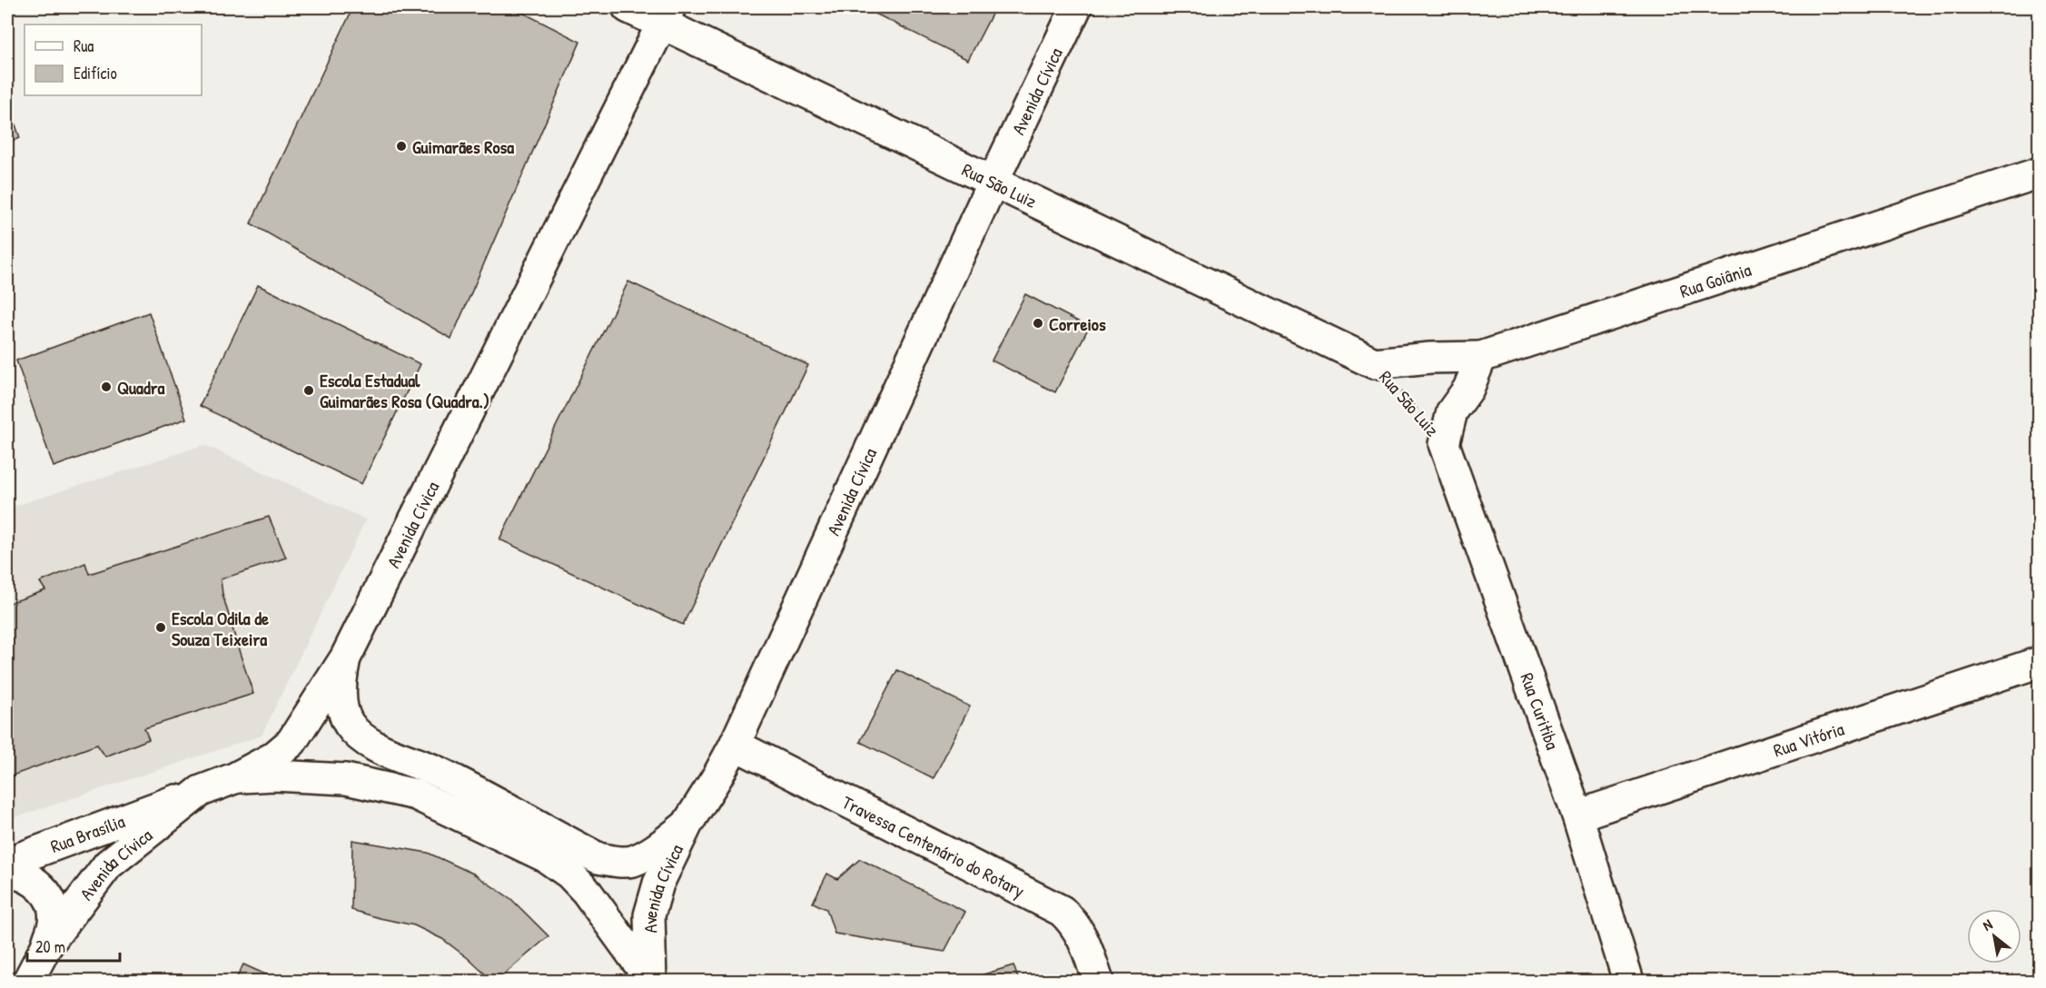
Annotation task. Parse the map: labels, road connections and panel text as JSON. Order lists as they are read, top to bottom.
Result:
{
  "streets": {
    "street": [
      "Avenida Cívica",
      "Rua São Luiz",
      "Rua Goiânia",
      "Rua Curitiba",
      "Rua Vitória",
      "Rua Brasília",
      "Travessa Centenário do Rotary"
    ]
  },
  "crossings": [
    ["Avenida Cívica", "Rua São Luiz"],
    ["Avenida Cívica", "Rua Brasília"],
    ["Avenida Cívica", "Travessa Centenário do Rotary"],
    ["Rua São Luiz", "Rua Goiânia"],
    ["Rua São Luiz", "Rua Curitiba"],
    ["Rua Curitiba", "Rua Vitória"]
  ],
  "places": [
    "Guimarães Rosa",
    "Correios",
    "Quadra",
    "Escola Estadual Guimarães Rosa (Quadra.)",
    "Escola Odila de Souza Teixeira"
  ],
  "legend": ["Rua", "Edifício"],
  "scale_bar": "20 m",
  "north": "top left"
}
